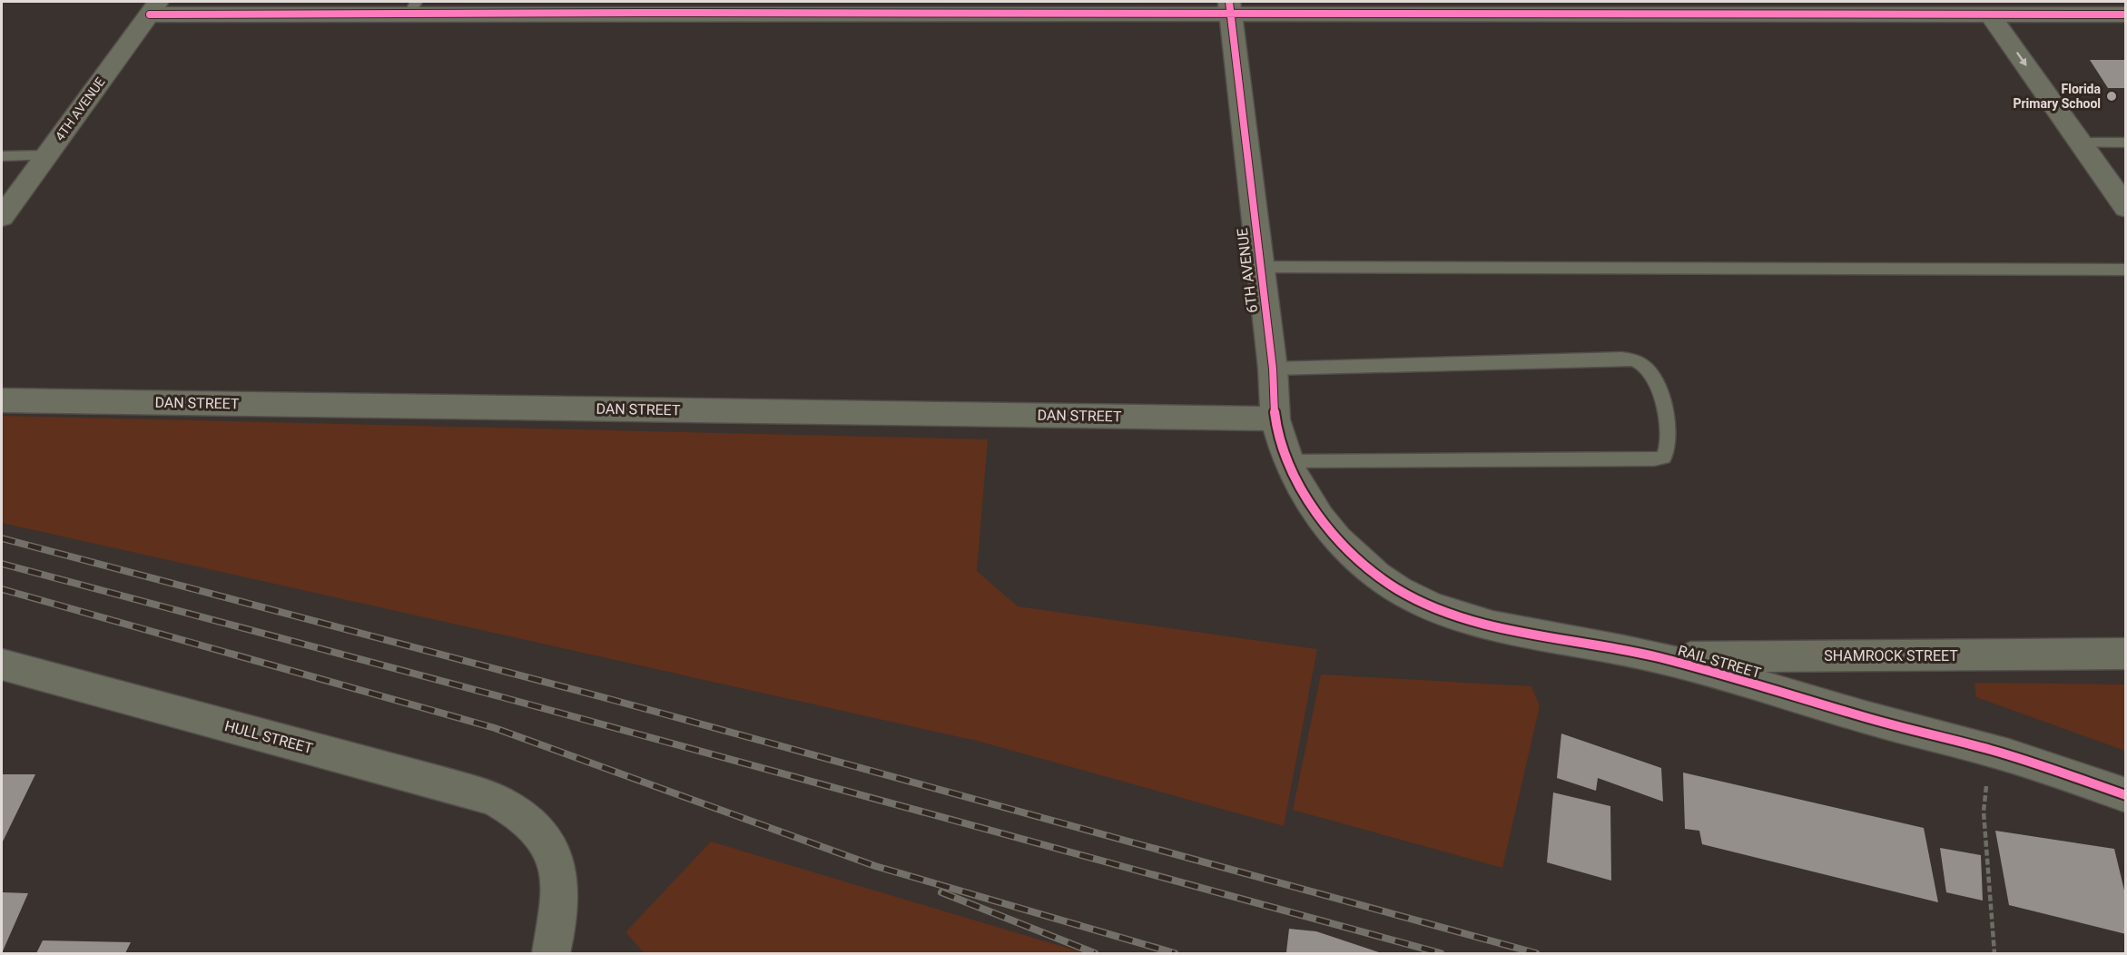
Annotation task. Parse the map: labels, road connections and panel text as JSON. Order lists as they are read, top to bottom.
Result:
{
  "streets": {
    "street": [
      "4TH AVENUE",
      "6TH AVENUE",
      "DAN STREET",
      "SHAMROCK STREET",
      "RAIL STREET",
      "HULL STREET"
    ]
  },
  "crossings": [
    ["6TH AVENUE", "DAN STREET"],
    ["6TH AVENUE", "RAIL STREET"],
    ["SHAMROCK STREET", "RAIL STREET"]
  ],
  "places": ["Florida Primary School"]
}
